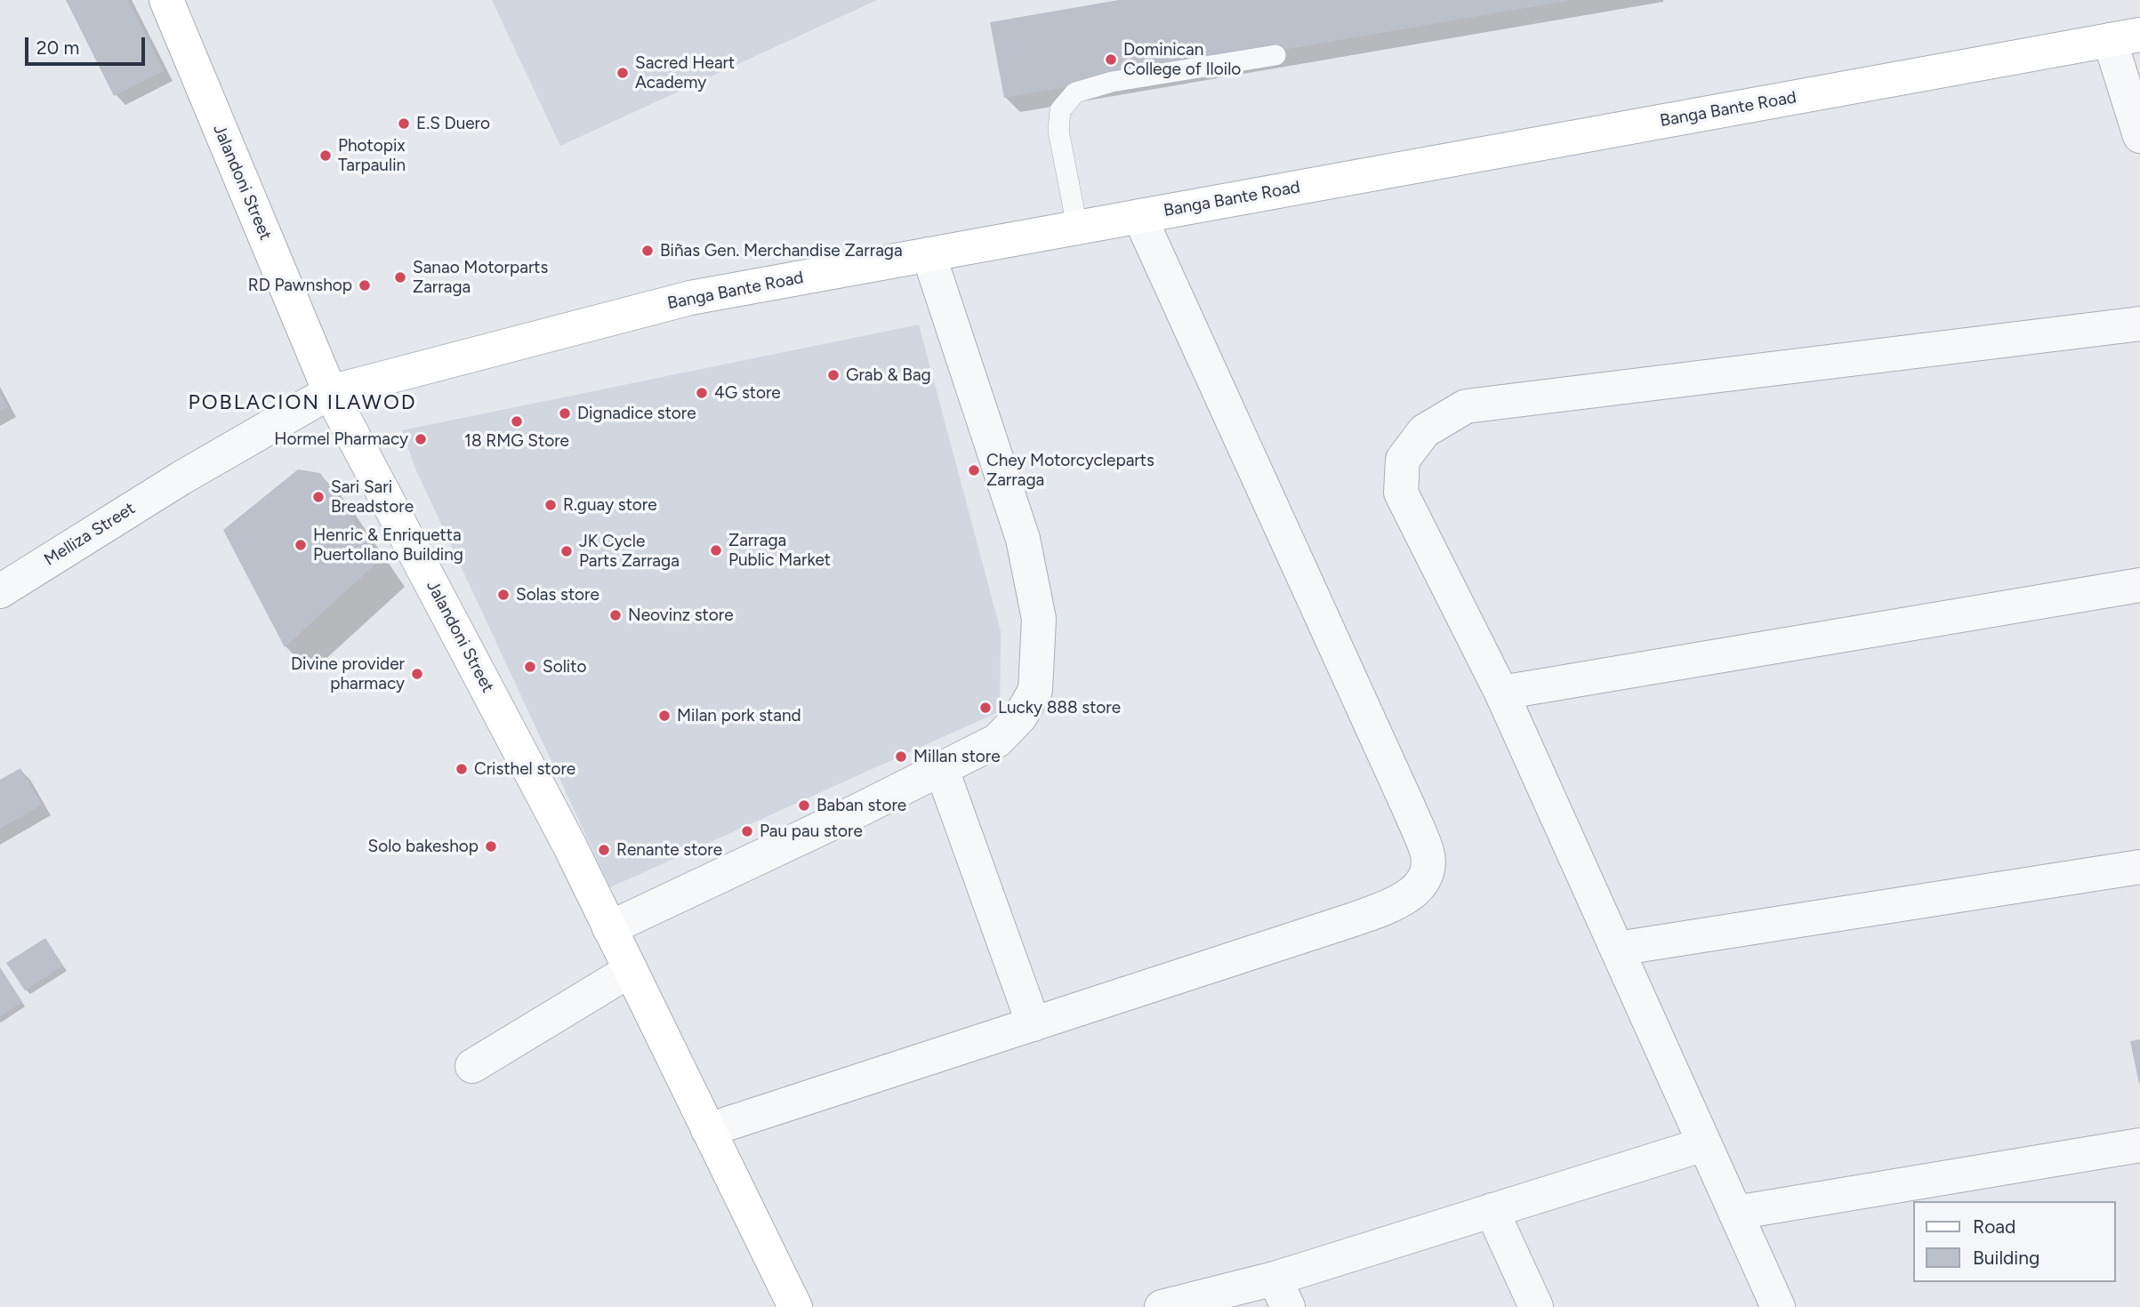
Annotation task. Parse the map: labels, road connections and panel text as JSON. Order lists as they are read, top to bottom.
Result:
{
  "streets": {
    "main road": ["Banga Bante Road", "Jalandoni Street"],
    "street": ["Melliza Street"]
  },
  "crossings": [
    ["Banga Bante Road", "Jalandoni Street"],
    ["Banga Bante Road", "Melliza Street"],
    ["Jalandoni Street", "Melliza Street"]
  ],
  "districts": ["POBLACION ILAWOD"],
  "places": [
    "Dominican College of Iloilo",
    "Sacred Heart Academy",
    "E.S Duero",
    "Photopix Tarpaulin",
    "Biñas Gen. Merchandise Zarraga",
    "Sanao Motorparts Zarraga",
    "RD Pawnshop",
    "Grab & Bag",
    "4G store",
    "Dignadice store",
    "18 RMG Store",
    "Hormel Pharmacy",
    "Chey Motorcycleparts Zarraga",
    "Sari Sari Breadstore",
    "R.guay store",
    "Henric & Enriquetta Puertollano Building",
    "Zarraga Public Market",
    "JK Cycle Parts Zarraga",
    "Solas store",
    "Neovinz store",
    "Solito",
    "Divine provider pharmacy",
    "Lucky 888 store",
    "Milan pork stand",
    "Millan store",
    "Cristhel store",
    "Baban store",
    "Pau pau store",
    "Solo bakeshop",
    "Renante store"
  ],
  "legend": ["Road", "Building"],
  "scale_bar": "20 m"
}
